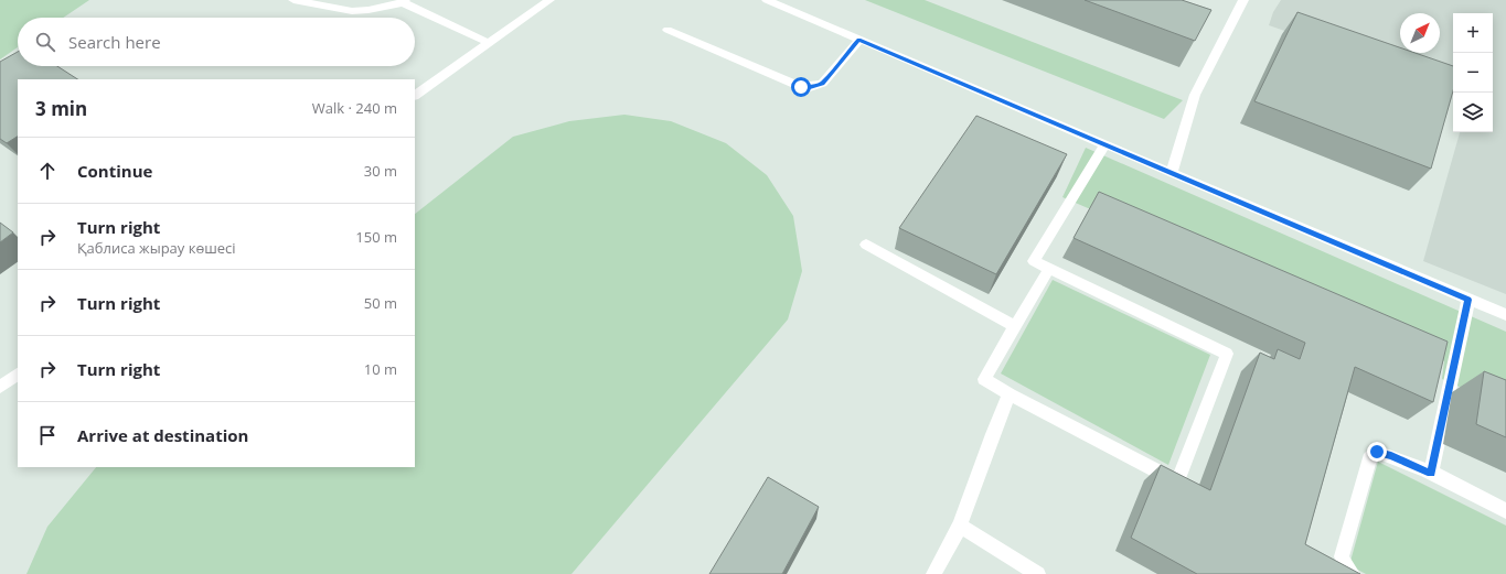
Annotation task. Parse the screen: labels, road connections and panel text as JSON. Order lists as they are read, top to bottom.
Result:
{
  "north": "top right",
  "page": {
    "map_buttons": ["+", "−"],
    "search": "Search here",
    "heading": ["3 min", "Walk · 240 m"],
    "list": [
      ["Continue", "30 m"],
      ["Turn right", "Қаблиса жырау көшесі", "150 m"],
      ["Turn right", "50 m"],
      ["Turn right", "10 m"],
      "Arrive at destination"
    ]
  }
}
